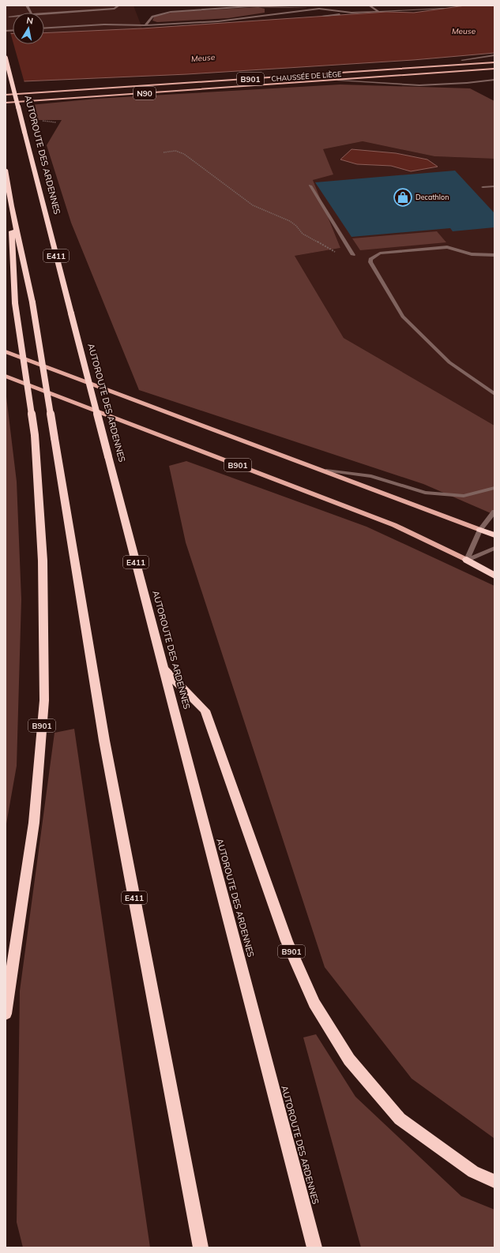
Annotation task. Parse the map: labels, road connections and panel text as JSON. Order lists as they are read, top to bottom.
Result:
{
  "streets": {
    "highway": ["B901", "AUTOROUTE DES ARDENNES", "E411"],
    "main road": ["CHAUSSÉE DE LIÈGE", "N90"]
  },
  "crossings": [
    ["B901", "AUTOROUTE DES ARDENNES"],
    ["B901", "E411"]
  ],
  "water": ["Meuse"],
  "places": {
    "shop": ["Decathlon"]
  },
  "north": "top"
}
